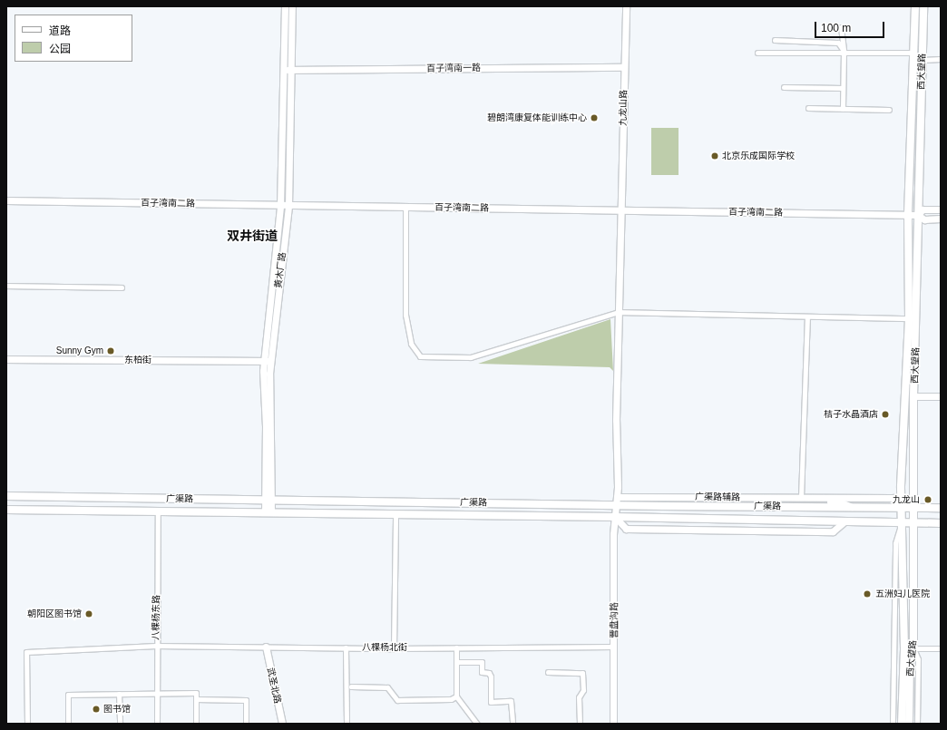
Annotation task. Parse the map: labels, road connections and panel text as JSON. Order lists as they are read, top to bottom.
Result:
{
  "streets": {
    "main road": ["西大望路", "广渠路"],
    "street": [
      "百子湾南一路",
      "九龙山路",
      "百子湾南二路",
      "黄木厂路",
      "东柏街",
      "广渠路辅路",
      "八棵杨东路",
      "营盘沟路",
      "八棵杨北街",
      "武圣北路"
    ]
  },
  "crossings": [
    ["百子湾南一路", "九龙山路"],
    ["百子湾南一路", "黄木厂路"],
    ["西大望路", "百子湾南二路"],
    ["西大望路", "广渠路辅路"],
    ["西大望路", "广渠路"],
    ["九龙山路", "百子湾南二路"],
    ["九龙山路", "营盘沟路"],
    ["百子湾南二路", "黄木厂路"],
    ["黄木厂路", "东柏街"],
    ["黄木厂路", "广渠路"],
    ["广渠路辅路", "广渠路"],
    ["广渠路辅路", "营盘沟路"],
    ["广渠路", "八棵杨东路"],
    ["广渠路", "营盘沟路"],
    ["八棵杨东路", "八棵杨北街"],
    ["营盘沟路", "八棵杨北街"],
    ["八棵杨北街", "武圣北路"]
  ],
  "districts": ["双井街道"],
  "places": [
    "碧朗湾康复体能训练中心",
    "北京乐成国际学校",
    "Sunny Gym",
    "桔子水晶酒店",
    "九龙山",
    "五洲妇儿医院",
    "朝阳区图书馆",
    "图书馆"
  ],
  "legend": ["道路", "公园"],
  "scale_bar": "100 m"
}
